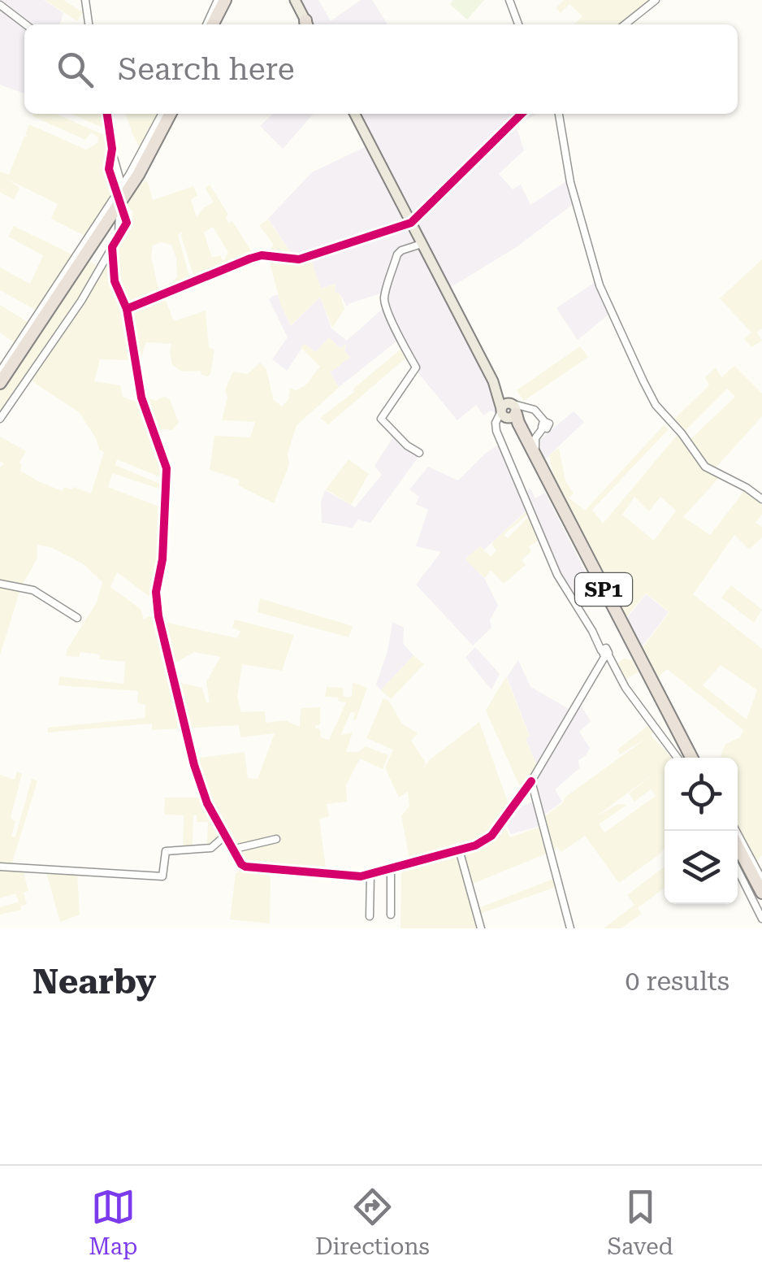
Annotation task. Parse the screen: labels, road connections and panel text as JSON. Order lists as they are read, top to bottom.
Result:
{
  "streets": {
    "highway": ["SP1"]
  },
  "page": {
    "search": "Search here",
    "heading": ["Nearby", "0 results"],
    "nav": ["Map", "Directions", "Saved"]
  }
}
